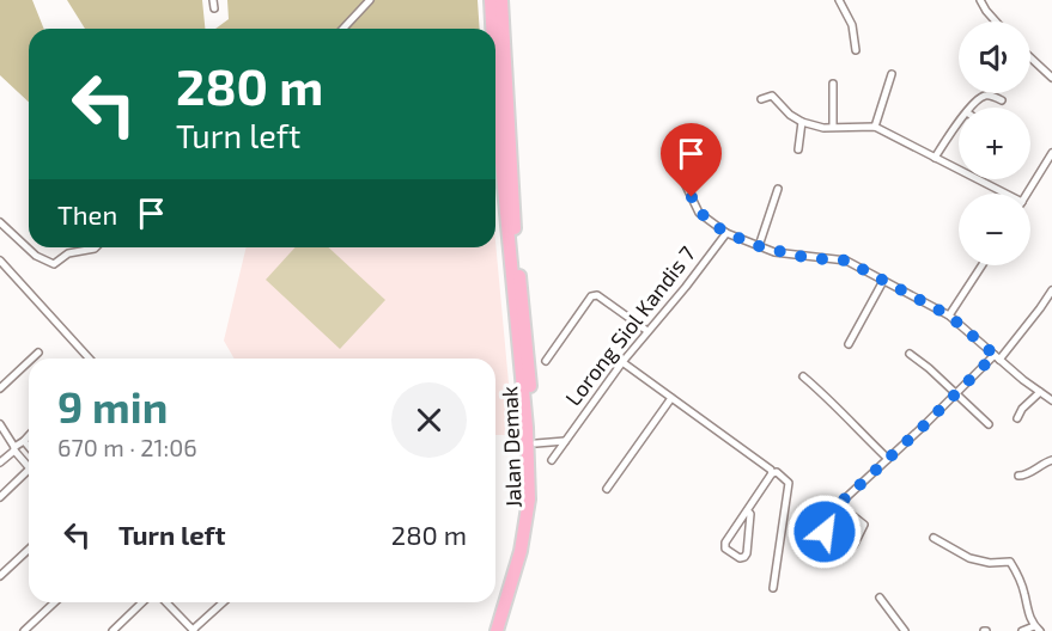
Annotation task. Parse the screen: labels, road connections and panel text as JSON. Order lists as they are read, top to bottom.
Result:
{
  "streets": {
    "highway": ["Jalan Demak"],
    "street": ["Lorong Siol Kandis 7"]
  },
  "page": {
    "map_buttons": ["+", "−"],
    "turn": ["280 m", "Turn left"],
    "then": "Then",
    "heading": ["9 min", "670 m · 21:06"],
    "list": [
      {
        "name": "Turn left",
        "value": "280 m"
      }
    ]
  }
}
